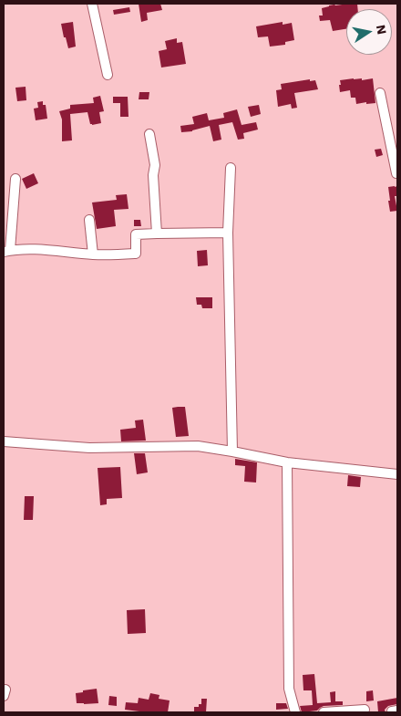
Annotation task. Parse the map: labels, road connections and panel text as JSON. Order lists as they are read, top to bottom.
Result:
{
  "north": "right"
}
